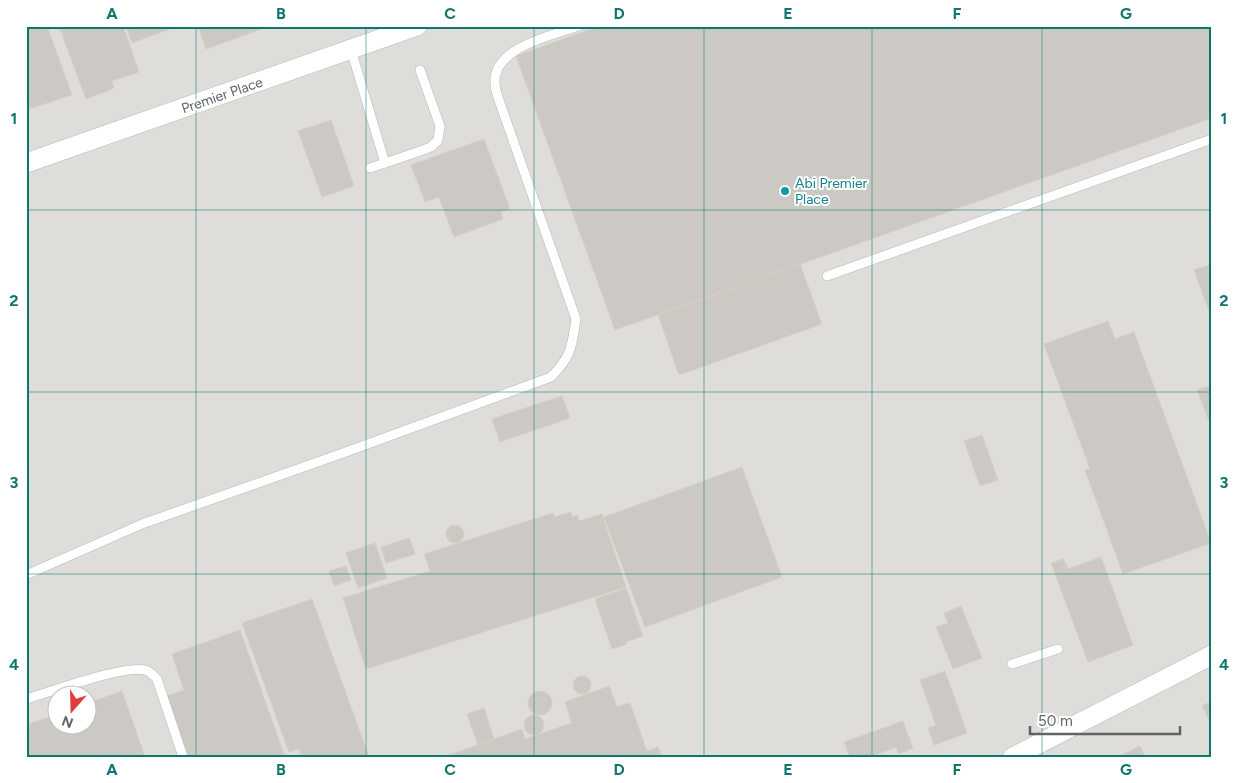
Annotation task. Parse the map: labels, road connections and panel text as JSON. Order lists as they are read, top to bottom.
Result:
{
  "streets": {
    "street": ["Premier Place"]
  },
  "places": ["Abi Premier Place"],
  "scale_bar": "50 m",
  "north": "bottom",
  "grid": {
    "columns": [
      "A",
      "B",
      "C",
      "D",
      "E",
      "F",
      "G"
    ],
    "rows": [
      "1",
      "2",
      "3",
      "4"
    ]
  }
}
